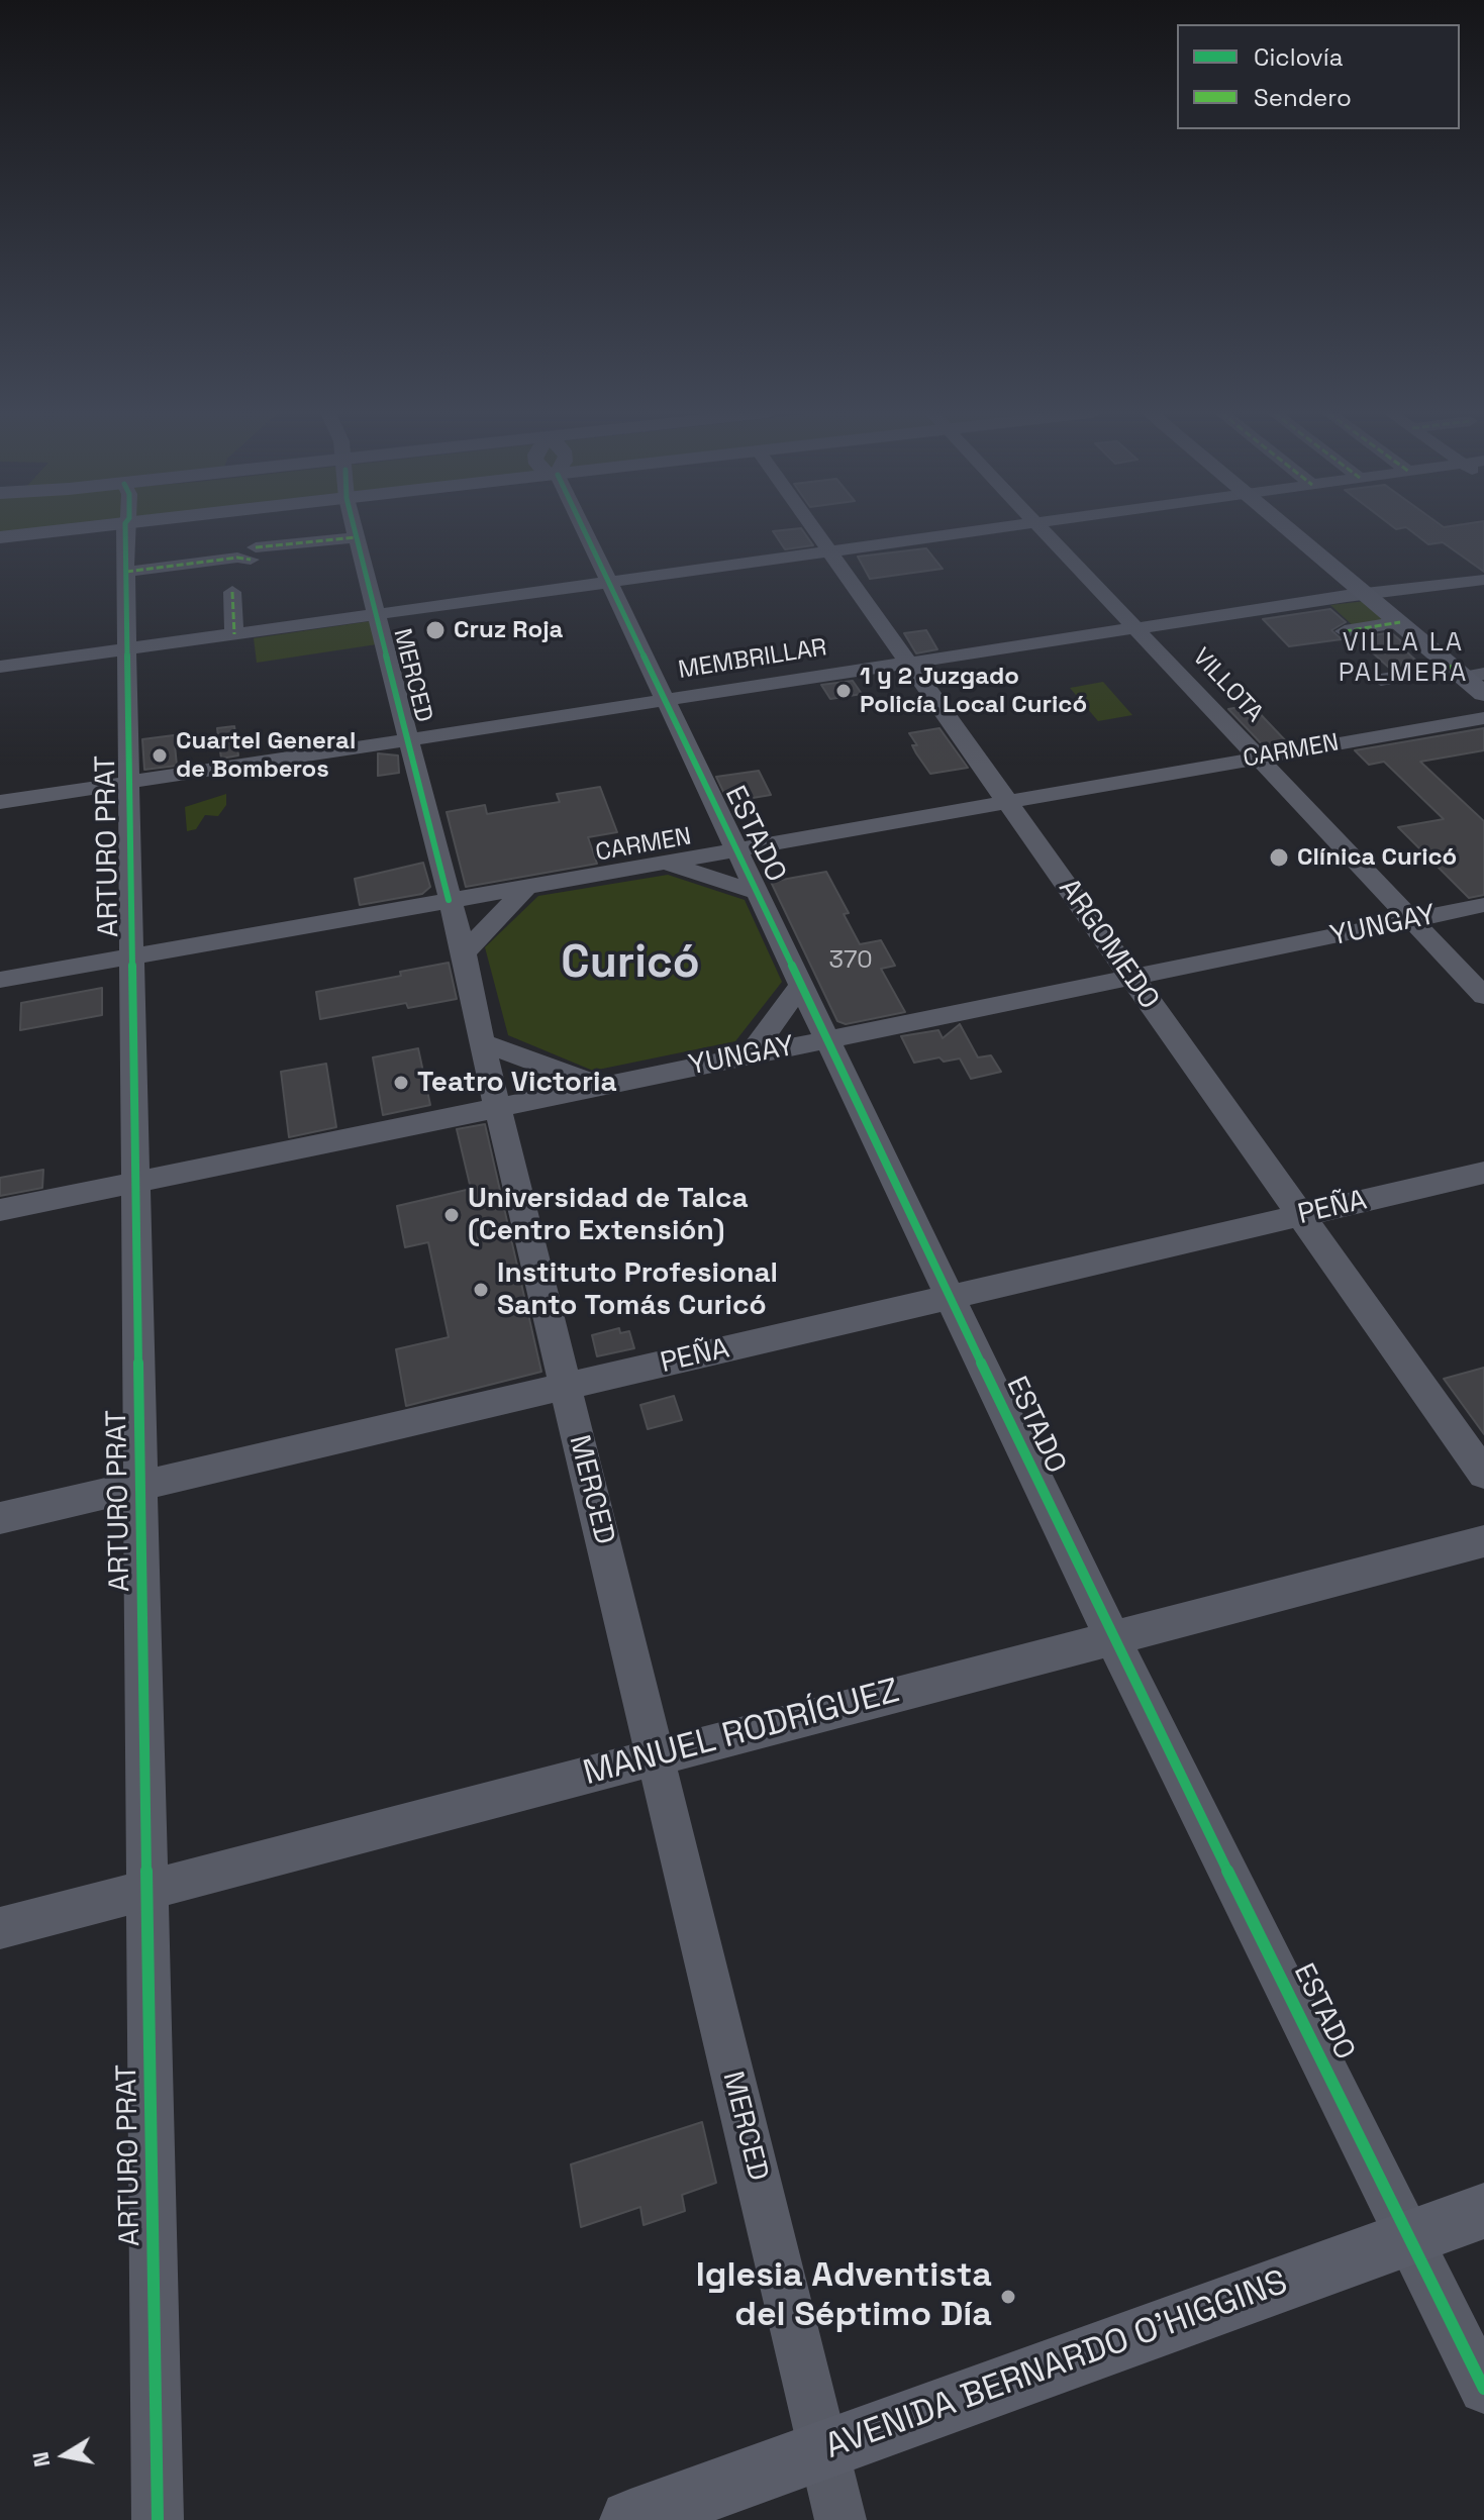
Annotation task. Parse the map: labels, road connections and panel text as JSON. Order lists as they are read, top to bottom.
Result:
{
  "streets": {
    "main road": ["AVENIDA BERNARDO O'HIGGINS"],
    "street": [
      "MEMBRILLAR",
      "MERCED",
      "VILLOTA",
      "CARMEN",
      "ESTADO",
      "ARTURO PRAT",
      "YUNGAY",
      "ARGOMEDO",
      "PEÑA",
      "MANUEL RODRÍGUEZ"
    ]
  },
  "crossings": [
    ["MEMBRILLAR", "MERCED"],
    ["MEMBRILLAR", "VILLOTA"],
    ["MEMBRILLAR", "ESTADO"],
    ["MEMBRILLAR", "ARTURO PRAT"],
    ["MEMBRILLAR", "ARGOMEDO"],
    ["MERCED", "CARMEN"],
    ["MERCED", "ESTADO"],
    ["MERCED", "YUNGAY"],
    ["MERCED", "PEÑA"],
    ["MERCED", "MANUEL RODRÍGUEZ"],
    ["MERCED", "AVENIDA BERNARDO O'HIGGINS"],
    ["VILLOTA", "CARMEN"],
    ["VILLOTA", "YUNGAY"],
    ["CARMEN", "ESTADO"],
    ["CARMEN", "ARTURO PRAT"],
    ["CARMEN", "YUNGAY"],
    ["CARMEN", "ARGOMEDO"],
    ["ESTADO", "YUNGAY"],
    ["ESTADO", "PEÑA"],
    ["ESTADO", "MANUEL RODRÍGUEZ"],
    ["ESTADO", "AVENIDA BERNARDO O'HIGGINS"],
    ["ARTURO PRAT", "YUNGAY"],
    ["ARTURO PRAT", "PEÑA"],
    ["ARTURO PRAT", "MANUEL RODRÍGUEZ"],
    ["YUNGAY", "ARGOMEDO"],
    ["ARGOMEDO", "PEÑA"]
  ],
  "districts": ["VILLA LA PALMERA", "Curicó"],
  "places": [
    "Cruz Roja",
    "1 y 2 Juzgado Policía Local Curicó",
    "Cuartel General de Bomberos",
    "Clínica Curicó",
    "Teatro Victoria",
    "Universidad de Talca (Centro Extensión)",
    "Instituto Profesional Santo Tomás Curicó",
    "Iglesia Adventista del Séptimo Día"
  ],
  "house_numbers": ["370"],
  "legend": ["Ciclovía", "Sendero"],
  "north": "left"
}
